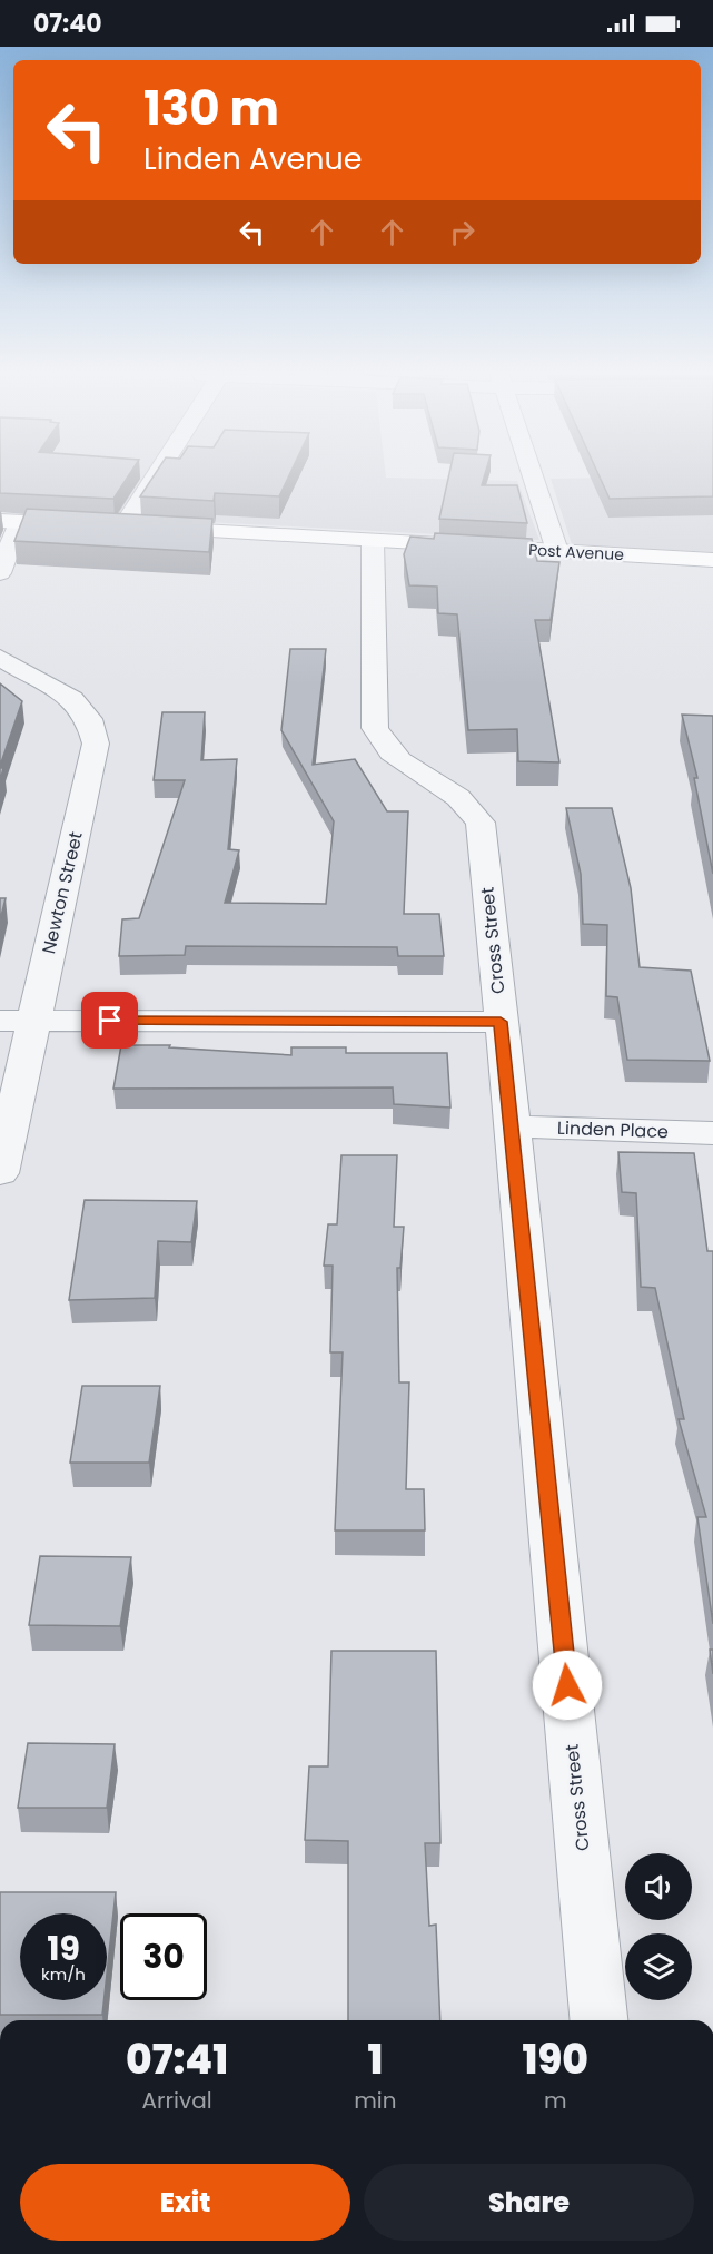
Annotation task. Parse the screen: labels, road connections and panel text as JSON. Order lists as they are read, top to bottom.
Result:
{
  "streets": {
    "main road": ["Post Avenue"],
    "street": ["Newton Street", "Cross Street", "Linden Place"]
  },
  "crossings": [
    ["Post Avenue", "Cross Street"],
    ["Cross Street", "Linden Place"]
  ],
  "page": {
    "status": "07:40",
    "turn": ["130 m", "Linden Avenue"],
    "speed": "19 km/h",
    "limit": "30",
    "eta": [
      "07:41",
      "Arrival",
      "1",
      "min",
      "190",
      "m"
    ],
    "buttons": ["Exit", "Share"]
  }
}
